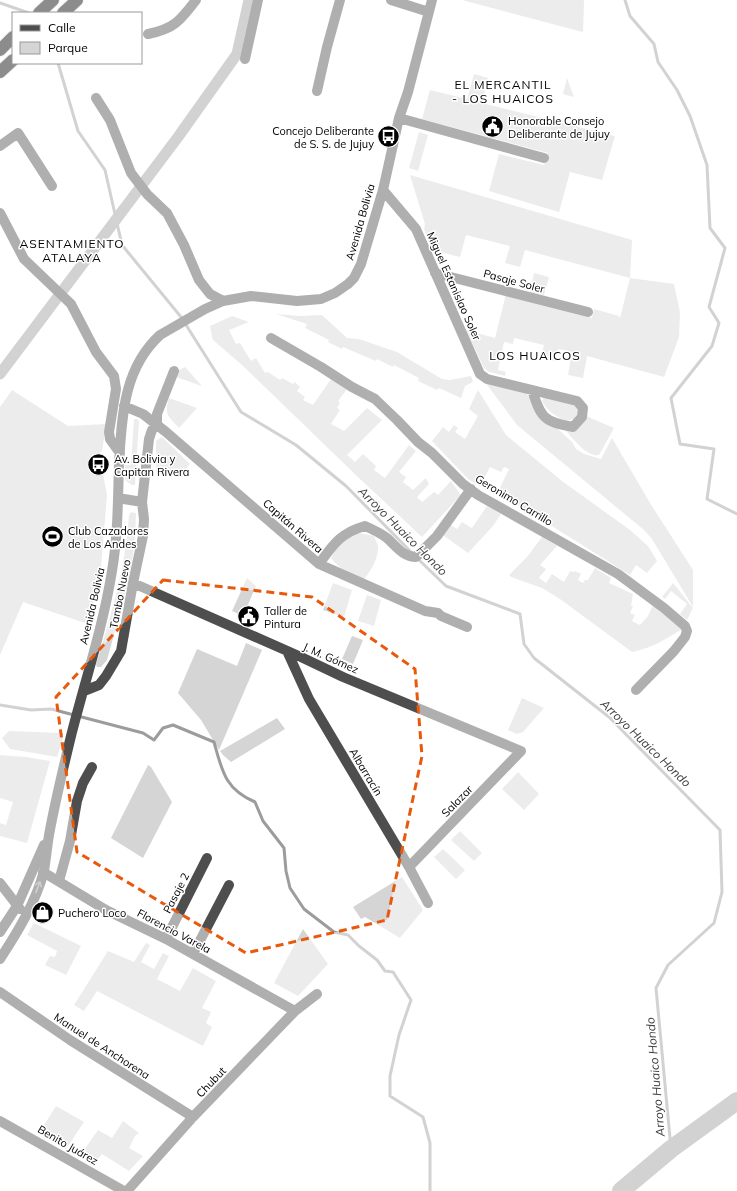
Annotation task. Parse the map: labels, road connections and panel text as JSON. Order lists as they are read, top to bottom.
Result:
{
  "streets": {
    "street": [
      "Avenida Bolivia",
      "Pasaje Soler",
      "Miguel Estanislao Soler",
      "Geronimo Carrillo",
      "Capitán Rivera",
      "Tambo Nuevo",
      "J. M. Gómez",
      "Albarracín",
      "Salazar",
      "Pasaje 2",
      "Florencio Varela",
      "Manuel de Anchorena",
      "Chubut",
      "Benito Juárez"
    ]
  },
  "crossings": [
    ["Avenida Bolivia", "Miguel Estanislao Soler"],
    ["Avenida Bolivia", "Capitán Rivera"],
    ["Avenida Bolivia", "Tambo Nuevo"],
    ["Avenida Bolivia", "Florencio Varela"],
    ["Pasaje Soler", "Miguel Estanislao Soler"],
    ["Capitán Rivera", "Tambo Nuevo"],
    ["Tambo Nuevo", "J. M. Gómez"],
    ["J. M. Gómez", "Albarracín"],
    ["J. M. Gómez", "Salazar"],
    ["Albarracín", "Salazar"],
    ["Pasaje 2", "Florencio Varela"],
    ["Florencio Varela", "Chubut"],
    ["Manuel de Anchorena", "Chubut"],
    ["Chubut", "Benito Juárez"]
  ],
  "districts": ["EL MERCANTIL - LOS HUAICOS", "ASENTAMIENTO ATALAYA", "LOS HUAICOS"],
  "water": ["Arroyo Huaico Hondo"],
  "places": {
    "public building": ["Honorable Consejo Deliberante de Jujuy", "Taller de Pintura"],
    "bus stop": ["Concejo Deliberante de S. S. de Jujuy", "Av. Bolivia y Capitan Rivera"],
    "sports": ["Club Cazadores de Los Andes"],
    "shop": ["Puchero Loco"]
  },
  "legend": ["Calle", "Parque"]
}
